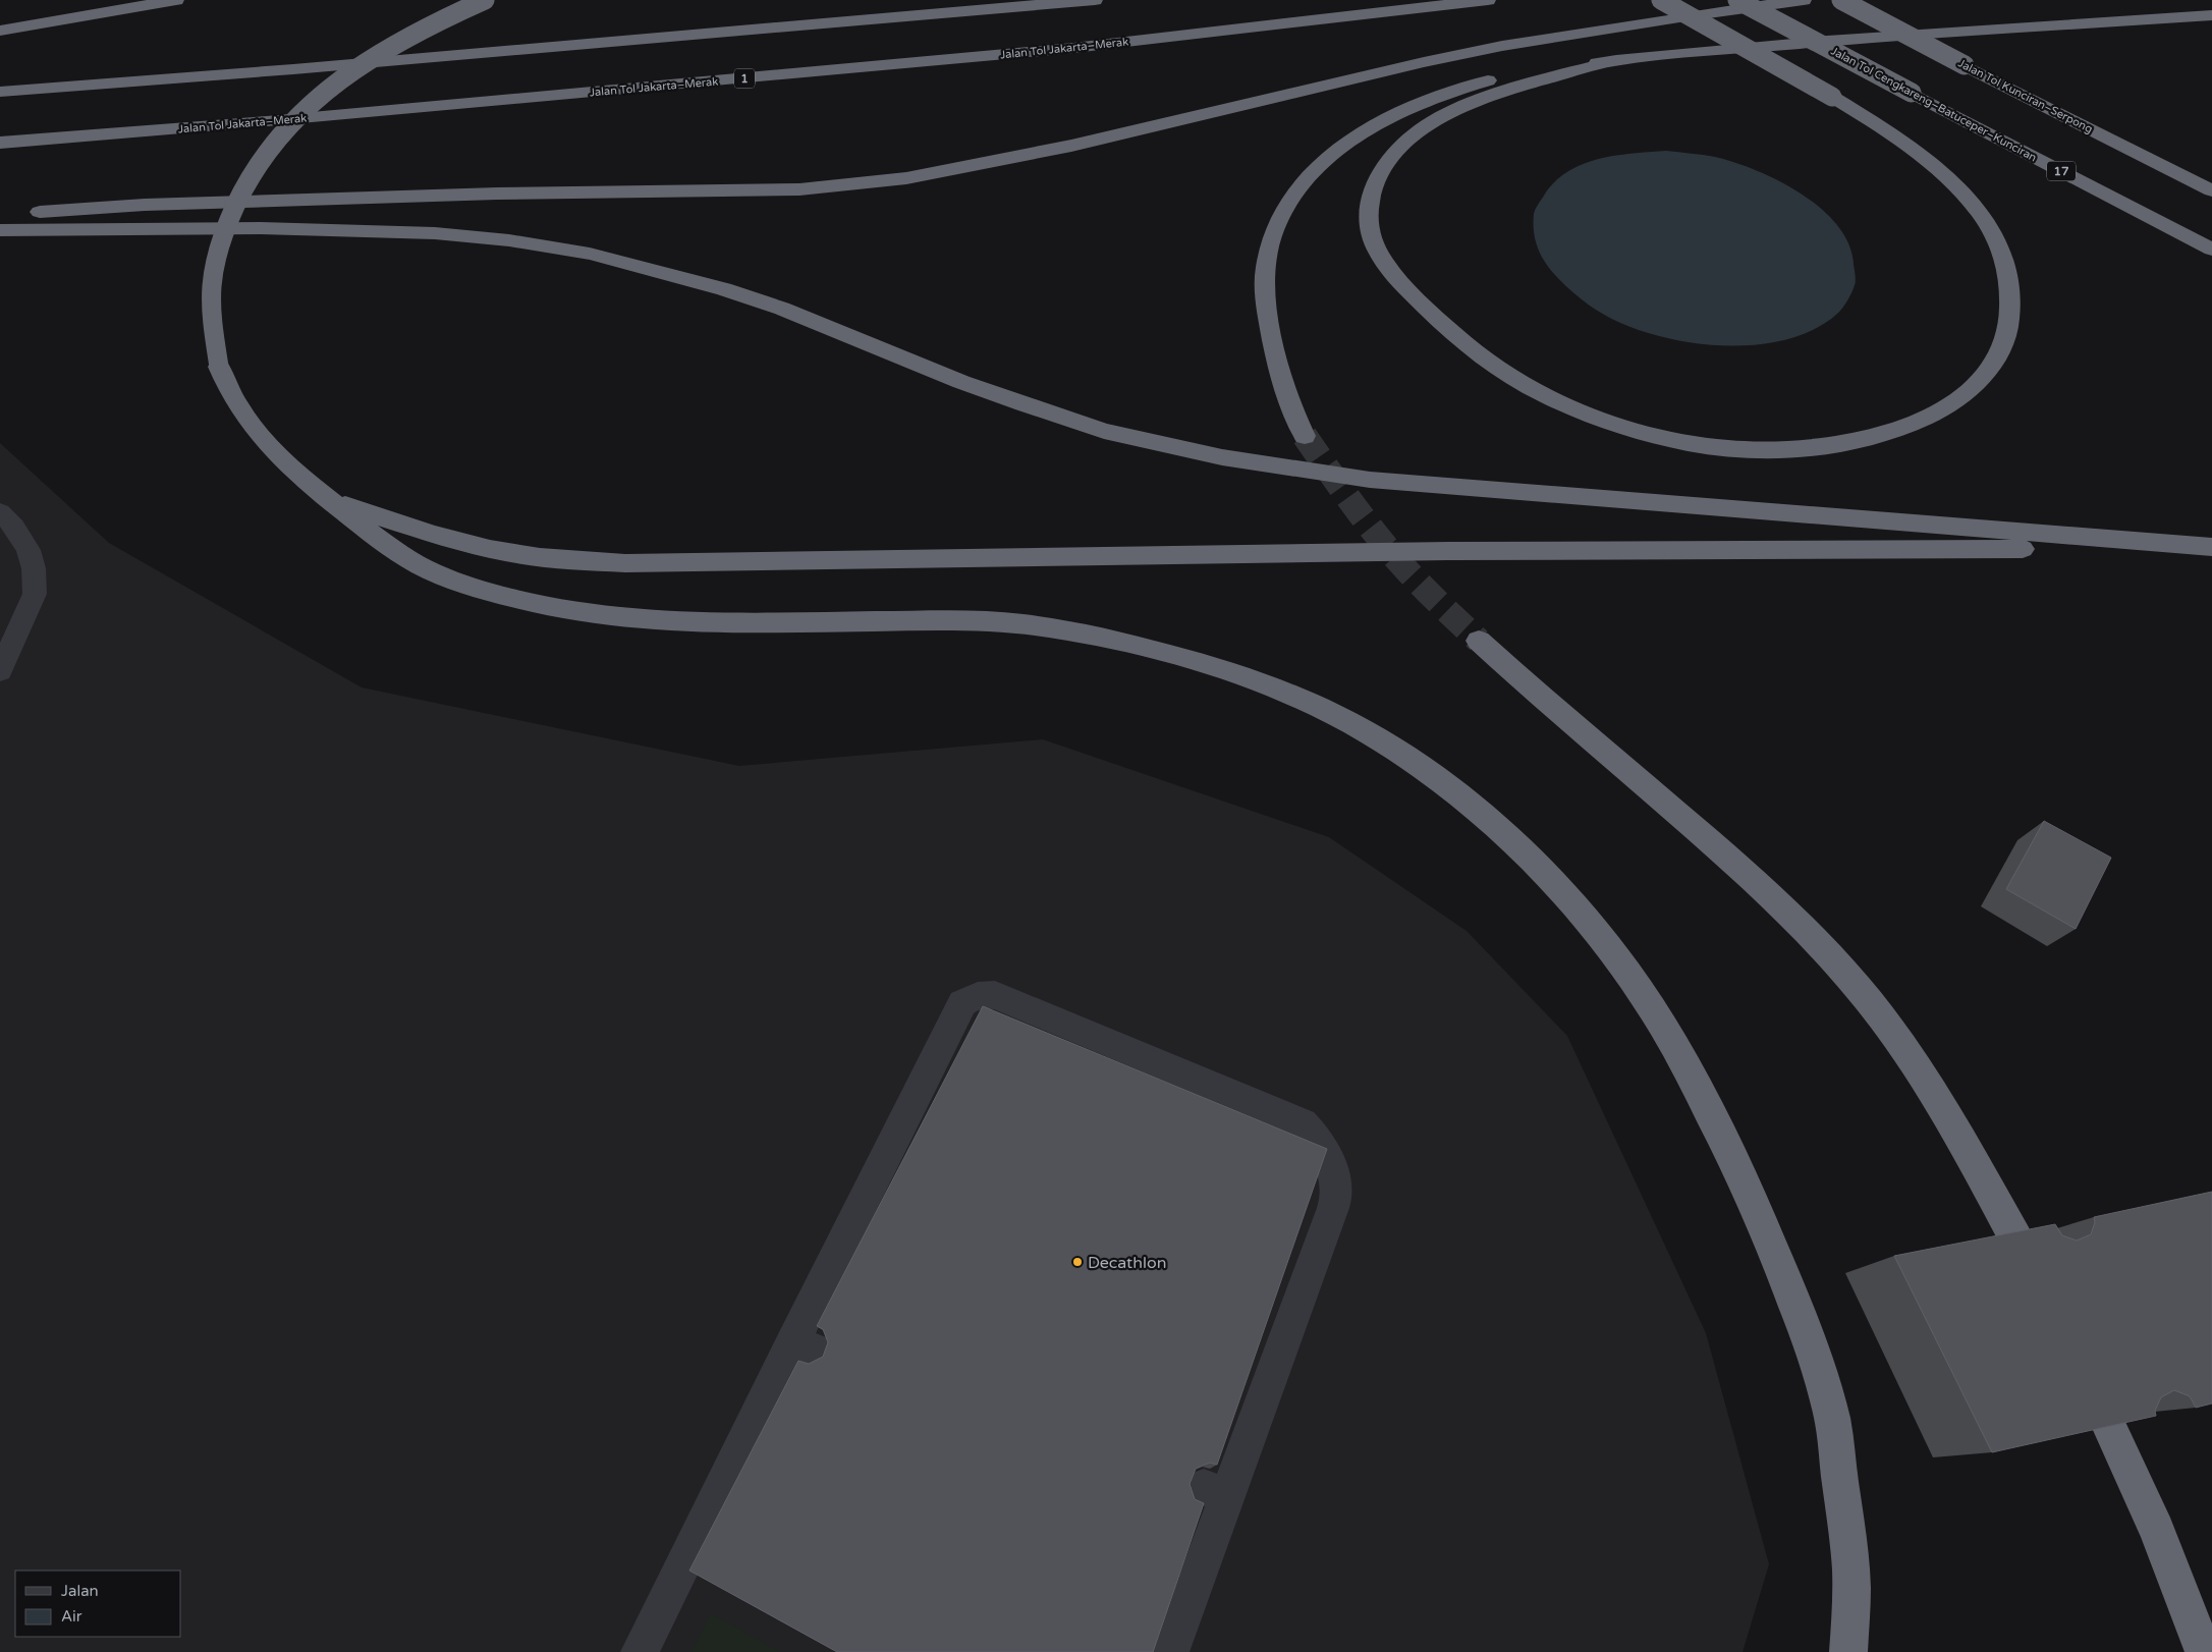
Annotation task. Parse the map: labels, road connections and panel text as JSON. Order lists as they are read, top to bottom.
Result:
{
  "streets": {
    "highway": [
      "Jalan Tol Jakarta–Merak",
      "1",
      "Jalan Tol Kunciran–Serpong",
      "Jalan Tol Cengkareng–Batuceper–Kunciran",
      "17"
    ]
  },
  "places": ["Decathlon"],
  "legend": ["Jalan", "Air"]
}
